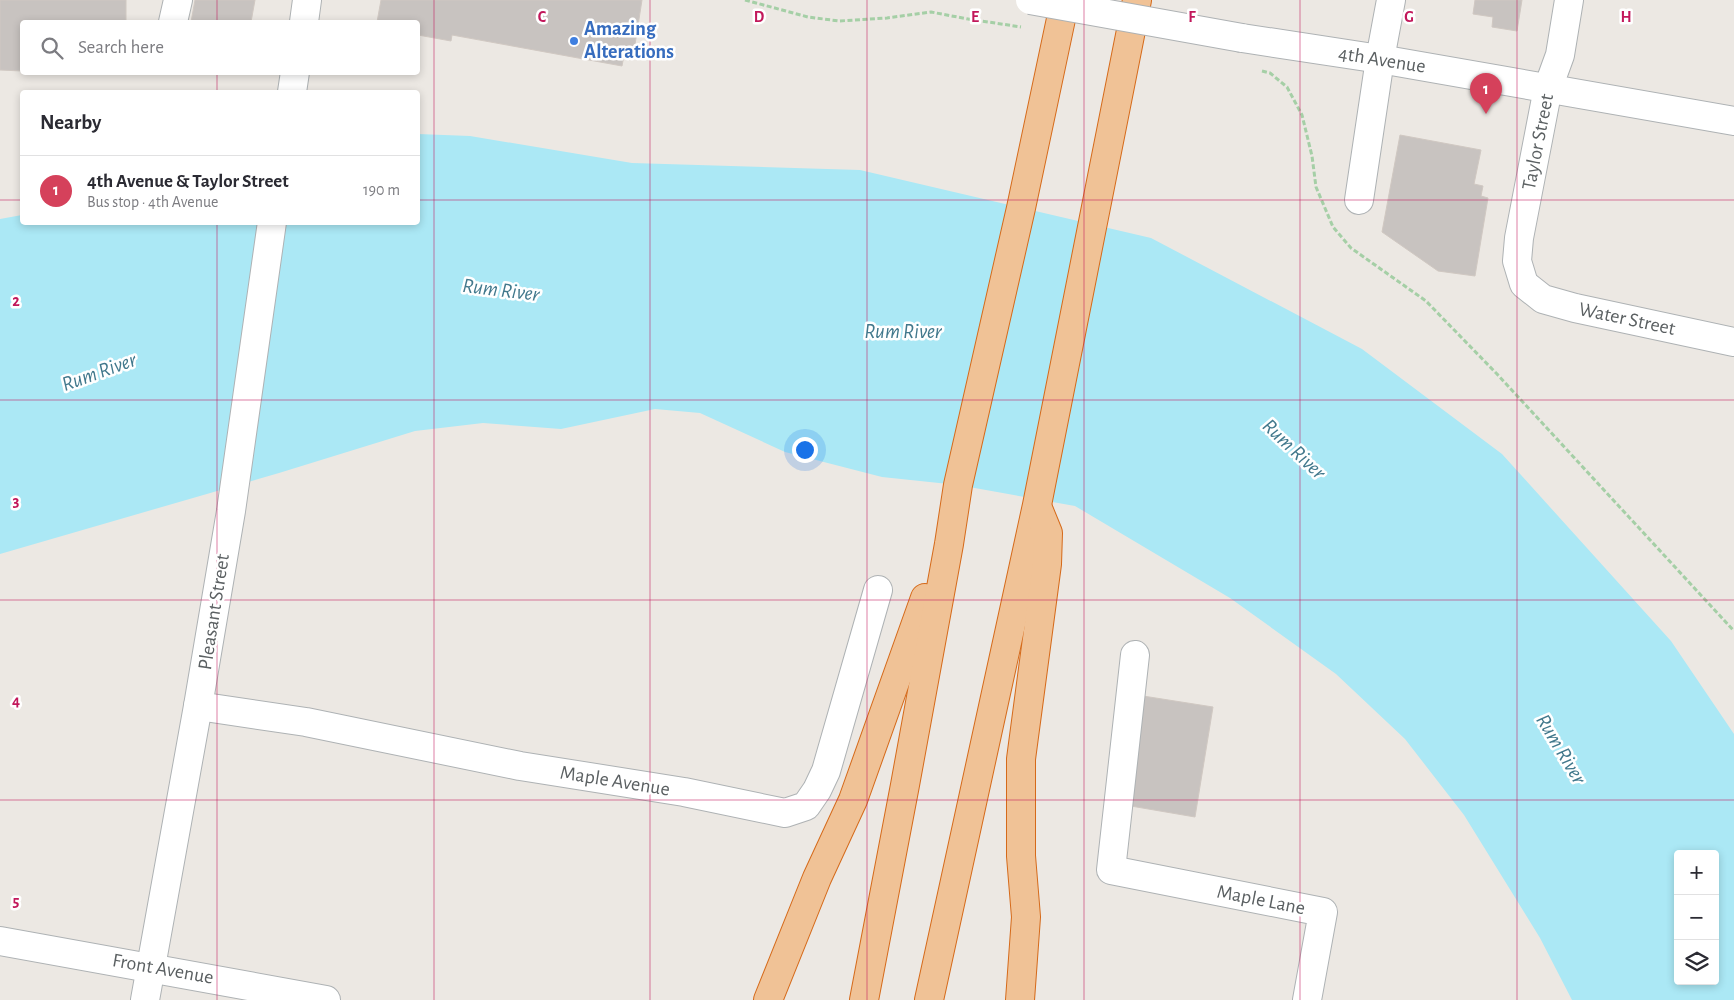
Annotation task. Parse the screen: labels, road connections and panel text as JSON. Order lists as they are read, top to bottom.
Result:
{
  "streets": {
    "street": [
      "4th Avenue",
      "Taylor Street",
      "Water Street",
      "Pleasant Street",
      "Maple Avenue",
      "Maple Lane",
      "Front Avenue"
    ]
  },
  "crossings": [
    ["4th Avenue", "Taylor Street"],
    ["Taylor Street", "Water Street"],
    ["Pleasant Street", "Maple Avenue"],
    ["Pleasant Street", "Front Avenue"]
  ],
  "water": ["Rum River"],
  "places": ["Amazing Alterations"],
  "page": {
    "search": "Search here",
    "pins": "1",
    "heading": "Nearby",
    "list": [
      {
        "mark": "1",
        "name": "4th Avenue & Taylor Street",
        "note": "Bus stop · 4th Avenue",
        "value": "190 m"
      }
    ],
    "map_buttons": ["+", "−"]
  },
  "grid": {
    "columns": [
      "C",
      "D",
      "E",
      "F",
      "G",
      "H"
    ],
    "rows": [
      "2",
      "3",
      "4",
      "5"
    ]
  }
}
